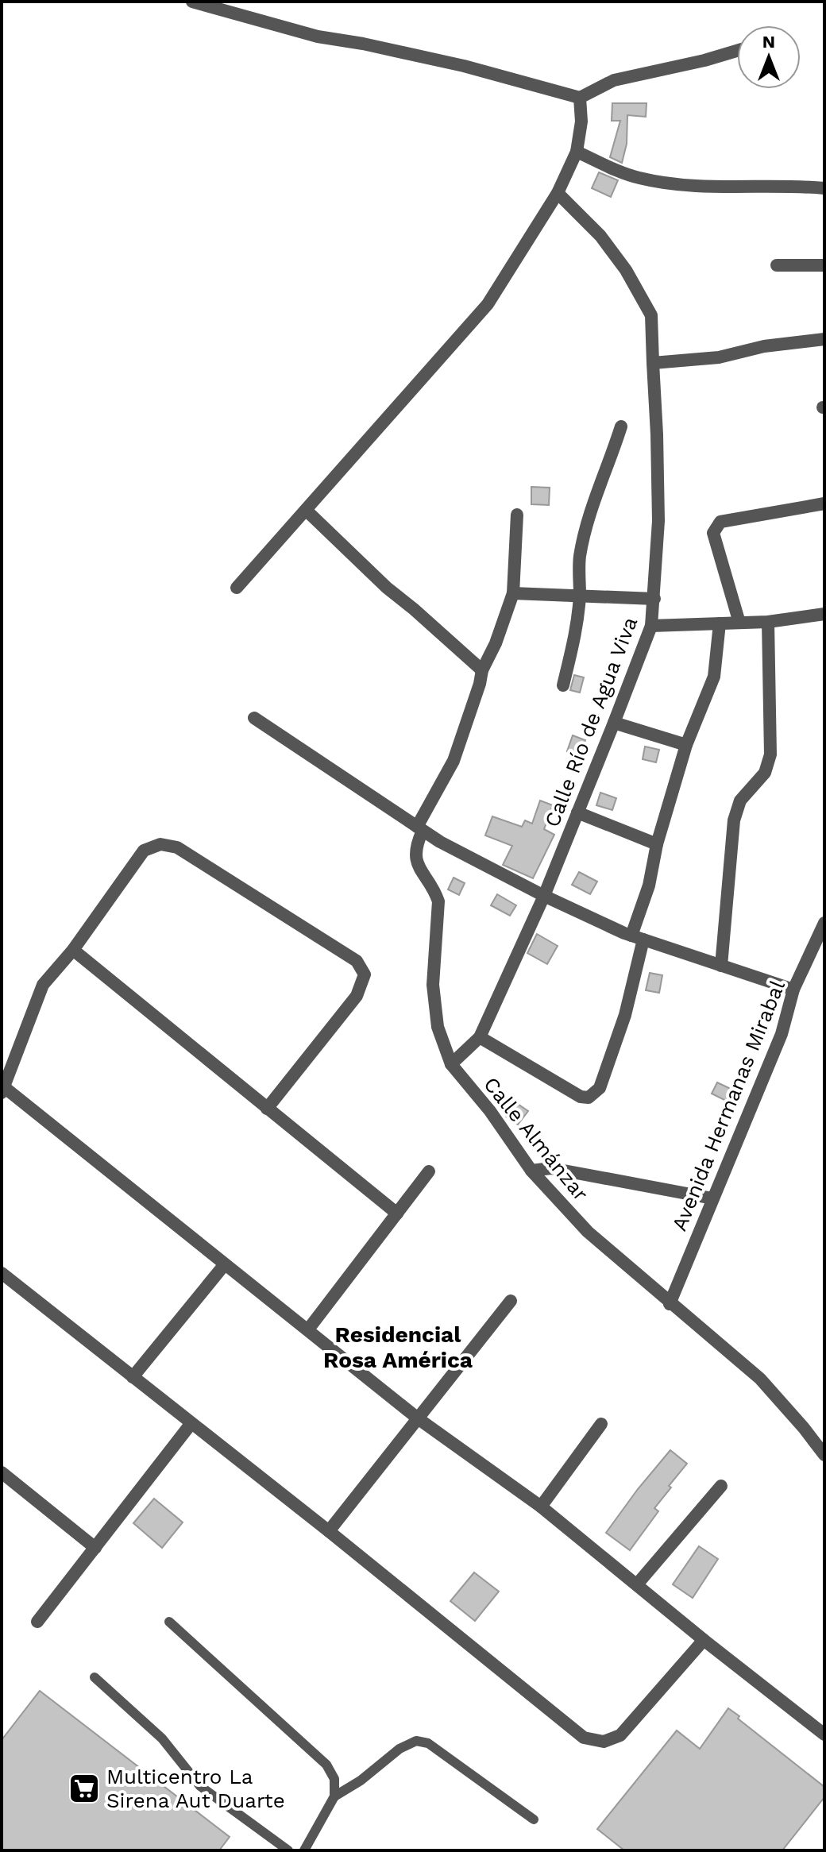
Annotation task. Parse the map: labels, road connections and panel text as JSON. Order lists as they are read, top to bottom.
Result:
{
  "streets": {
    "street": ["Calle Río de Agua Viva", "Avenida Hermanas Mirabal", "Calle Almánzar"]
  },
  "crossings": [
    ["Calle Río de Agua Viva", "Calle Almánzar"],
    ["Avenida Hermanas Mirabal", "Calle Almánzar"]
  ],
  "districts": ["Residencial Rosa América"],
  "places": {
    "supermarket": ["Multicentro La Sirena Aut Duarte"]
  },
  "north": "top"
}
